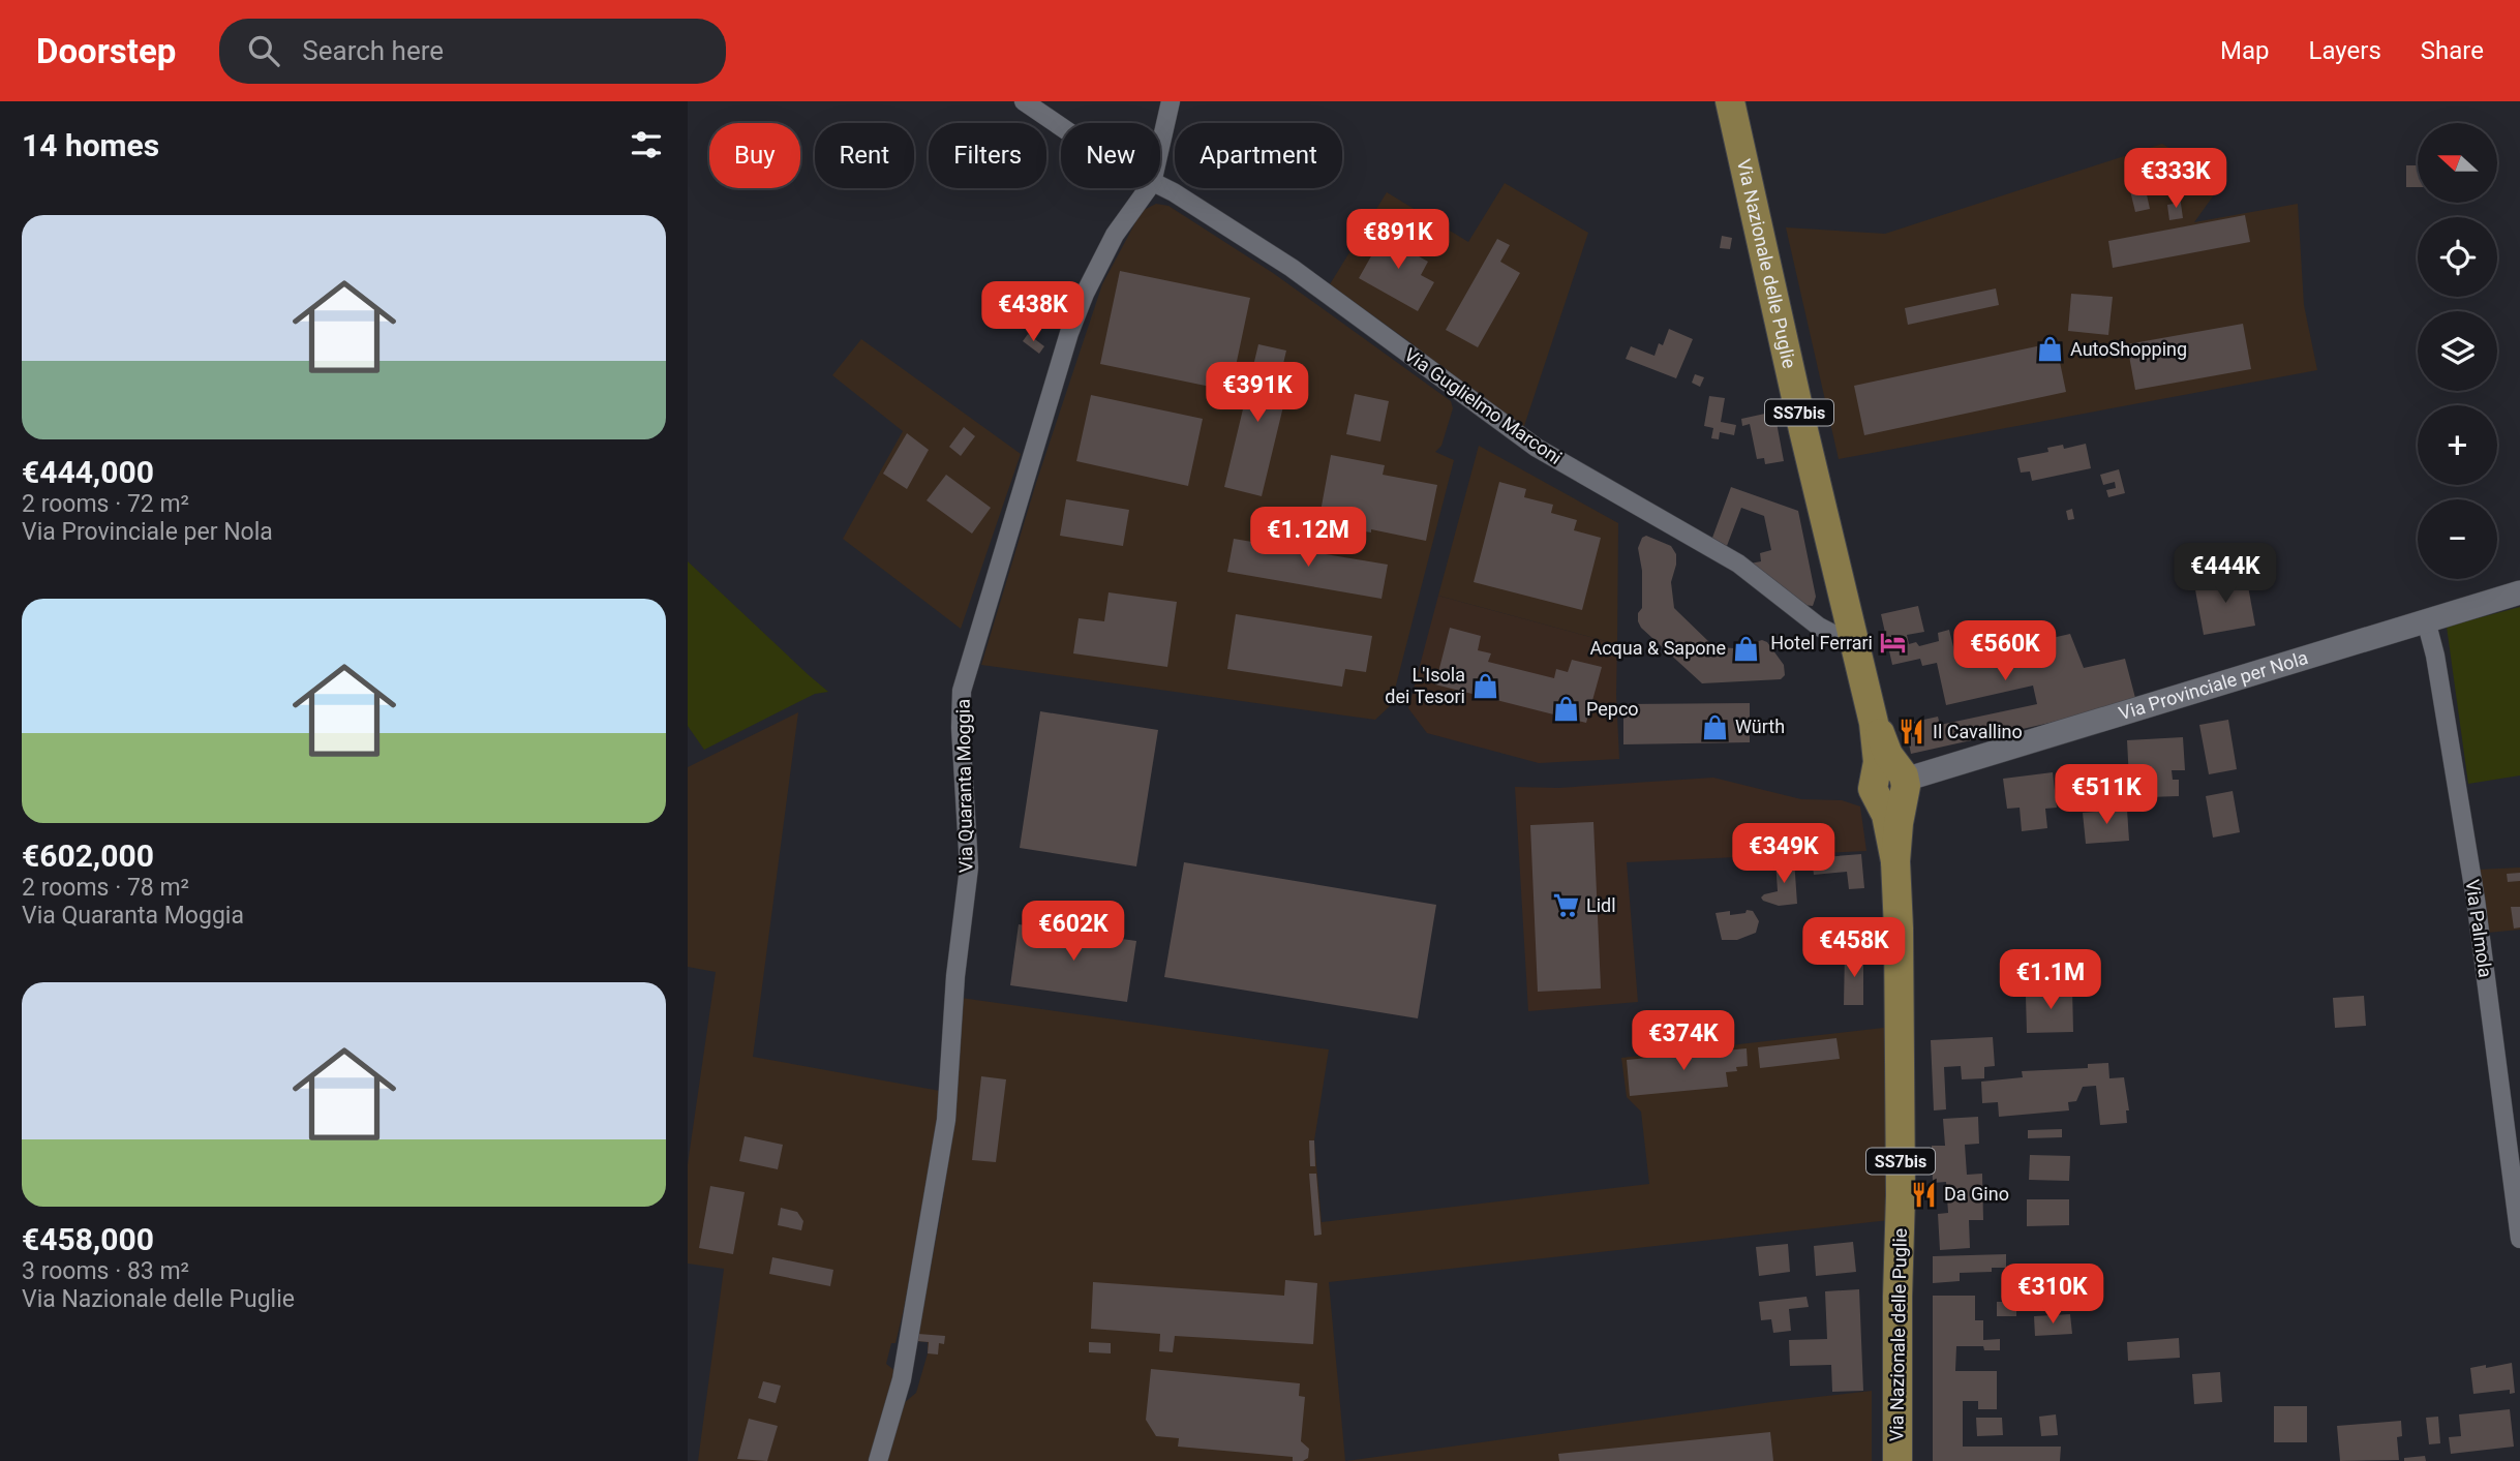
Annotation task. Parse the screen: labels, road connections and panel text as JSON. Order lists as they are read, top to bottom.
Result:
{
  "streets": {
    "main road": ["Via Nazionale delle Puglie", "SS7bis"],
    "street": [
      "Via Guglielmo Marconi",
      "Via Provinciale per Nola",
      "Via Quaranta Moggia",
      "Via Palmola"
    ]
  },
  "crossings": [
    ["Via Nazionale delle Puglie", "Via Guglielmo Marconi"],
    ["Via Nazionale delle Puglie", "Via Provinciale per Nola"],
    ["Via Provinciale per Nola", "Via Palmola"]
  ],
  "places": {
    "shop": [
      "AutoShopping",
      "Acqua & Sapone",
      "L'Isola dei Tesori",
      "Pepco",
      "Würth"
    ],
    "hotel": ["Hotel Ferrari"],
    "restaurant": ["Il Cavallino", "Da Gino"],
    "supermarket": ["Lidl"]
  },
  "north": "left",
  "page": {
    "header": "Doorstep",
    "search": "Search here",
    "nav": ["Map", "Layers", "Share"],
    "heading": "14 homes",
    "map_buttons": ["+", "−"],
    "chip": [
      "Buy",
      "Rent",
      "Filters",
      "New",
      "Apartment"
    ],
    "price": [
      "€333K",
      "€891K",
      "€438K",
      "€391K",
      "€1.12M",
      "€444K",
      "€560K",
      "€511K",
      "€349K",
      "€602K",
      "€458K",
      "€1.1M",
      "€374K",
      "€310K"
    ],
    "list": [
      {
        "name": "€444,000",
        "note": "2 rooms · 72 m² · Via Provinciale per Nola"
      },
      {
        "name": "€602,000",
        "note": "2 rooms · 78 m² · Via Quaranta Moggia"
      },
      {
        "name": "€458,000",
        "note": "3 rooms · 83 m² · Via Nazionale delle Puglie"
      }
    ]
  }
}
